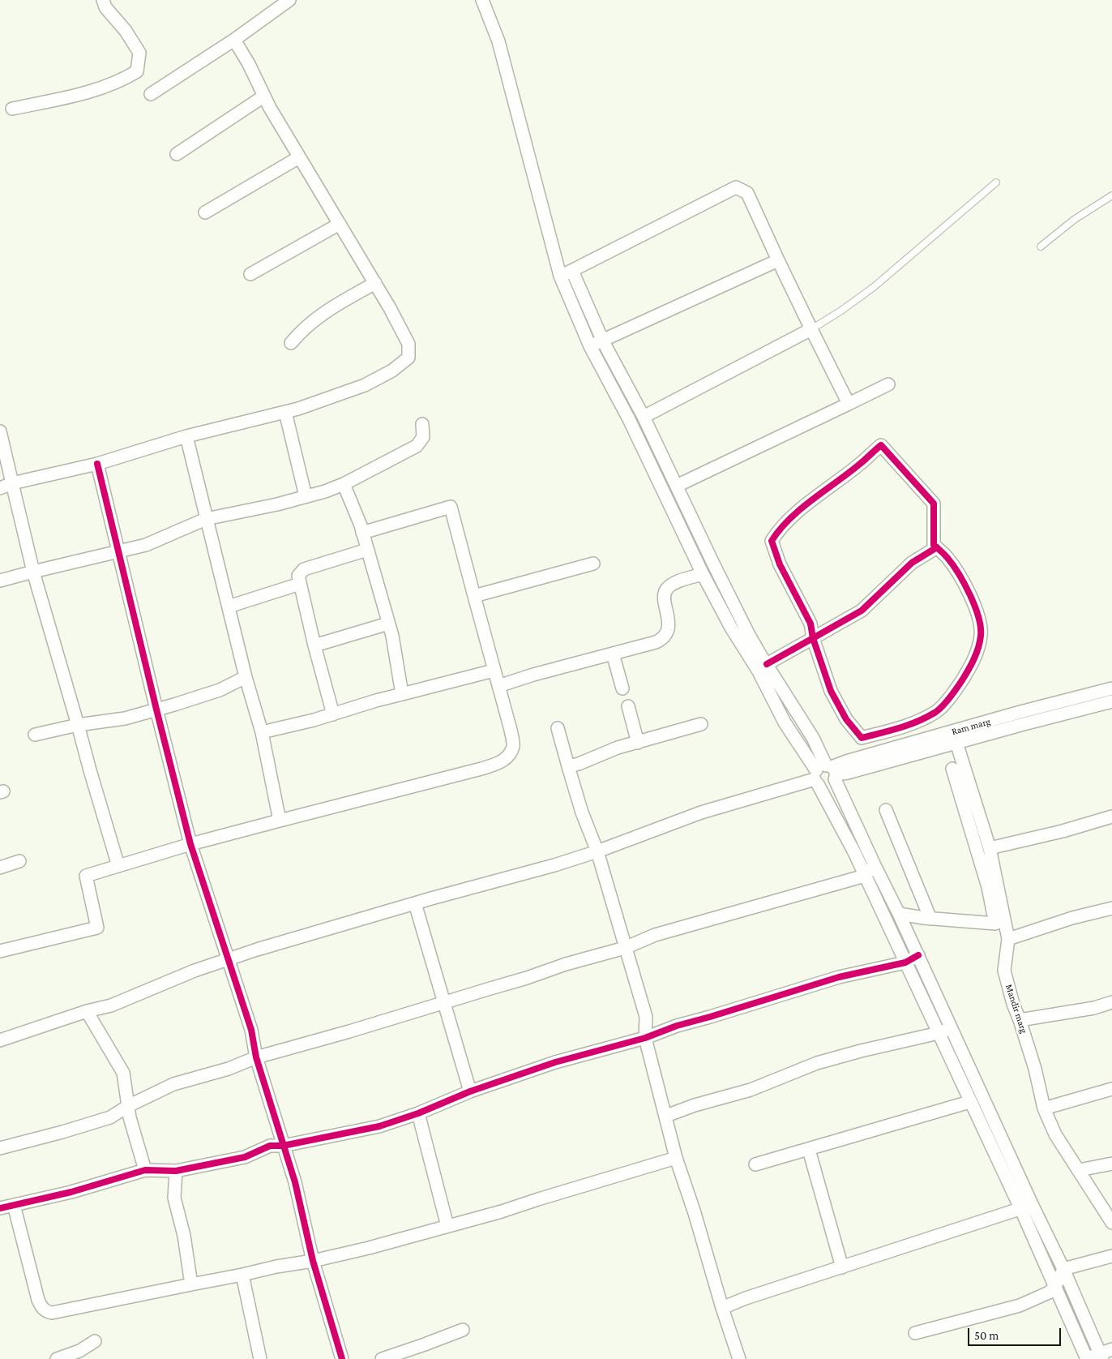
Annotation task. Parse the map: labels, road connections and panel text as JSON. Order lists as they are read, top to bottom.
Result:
{
  "streets": {
    "street": ["Ram marg", "Mandir marg"]
  },
  "crossings": [
    ["Ram marg", "Mandir marg"]
  ],
  "scale_bar": "50 m"
}
